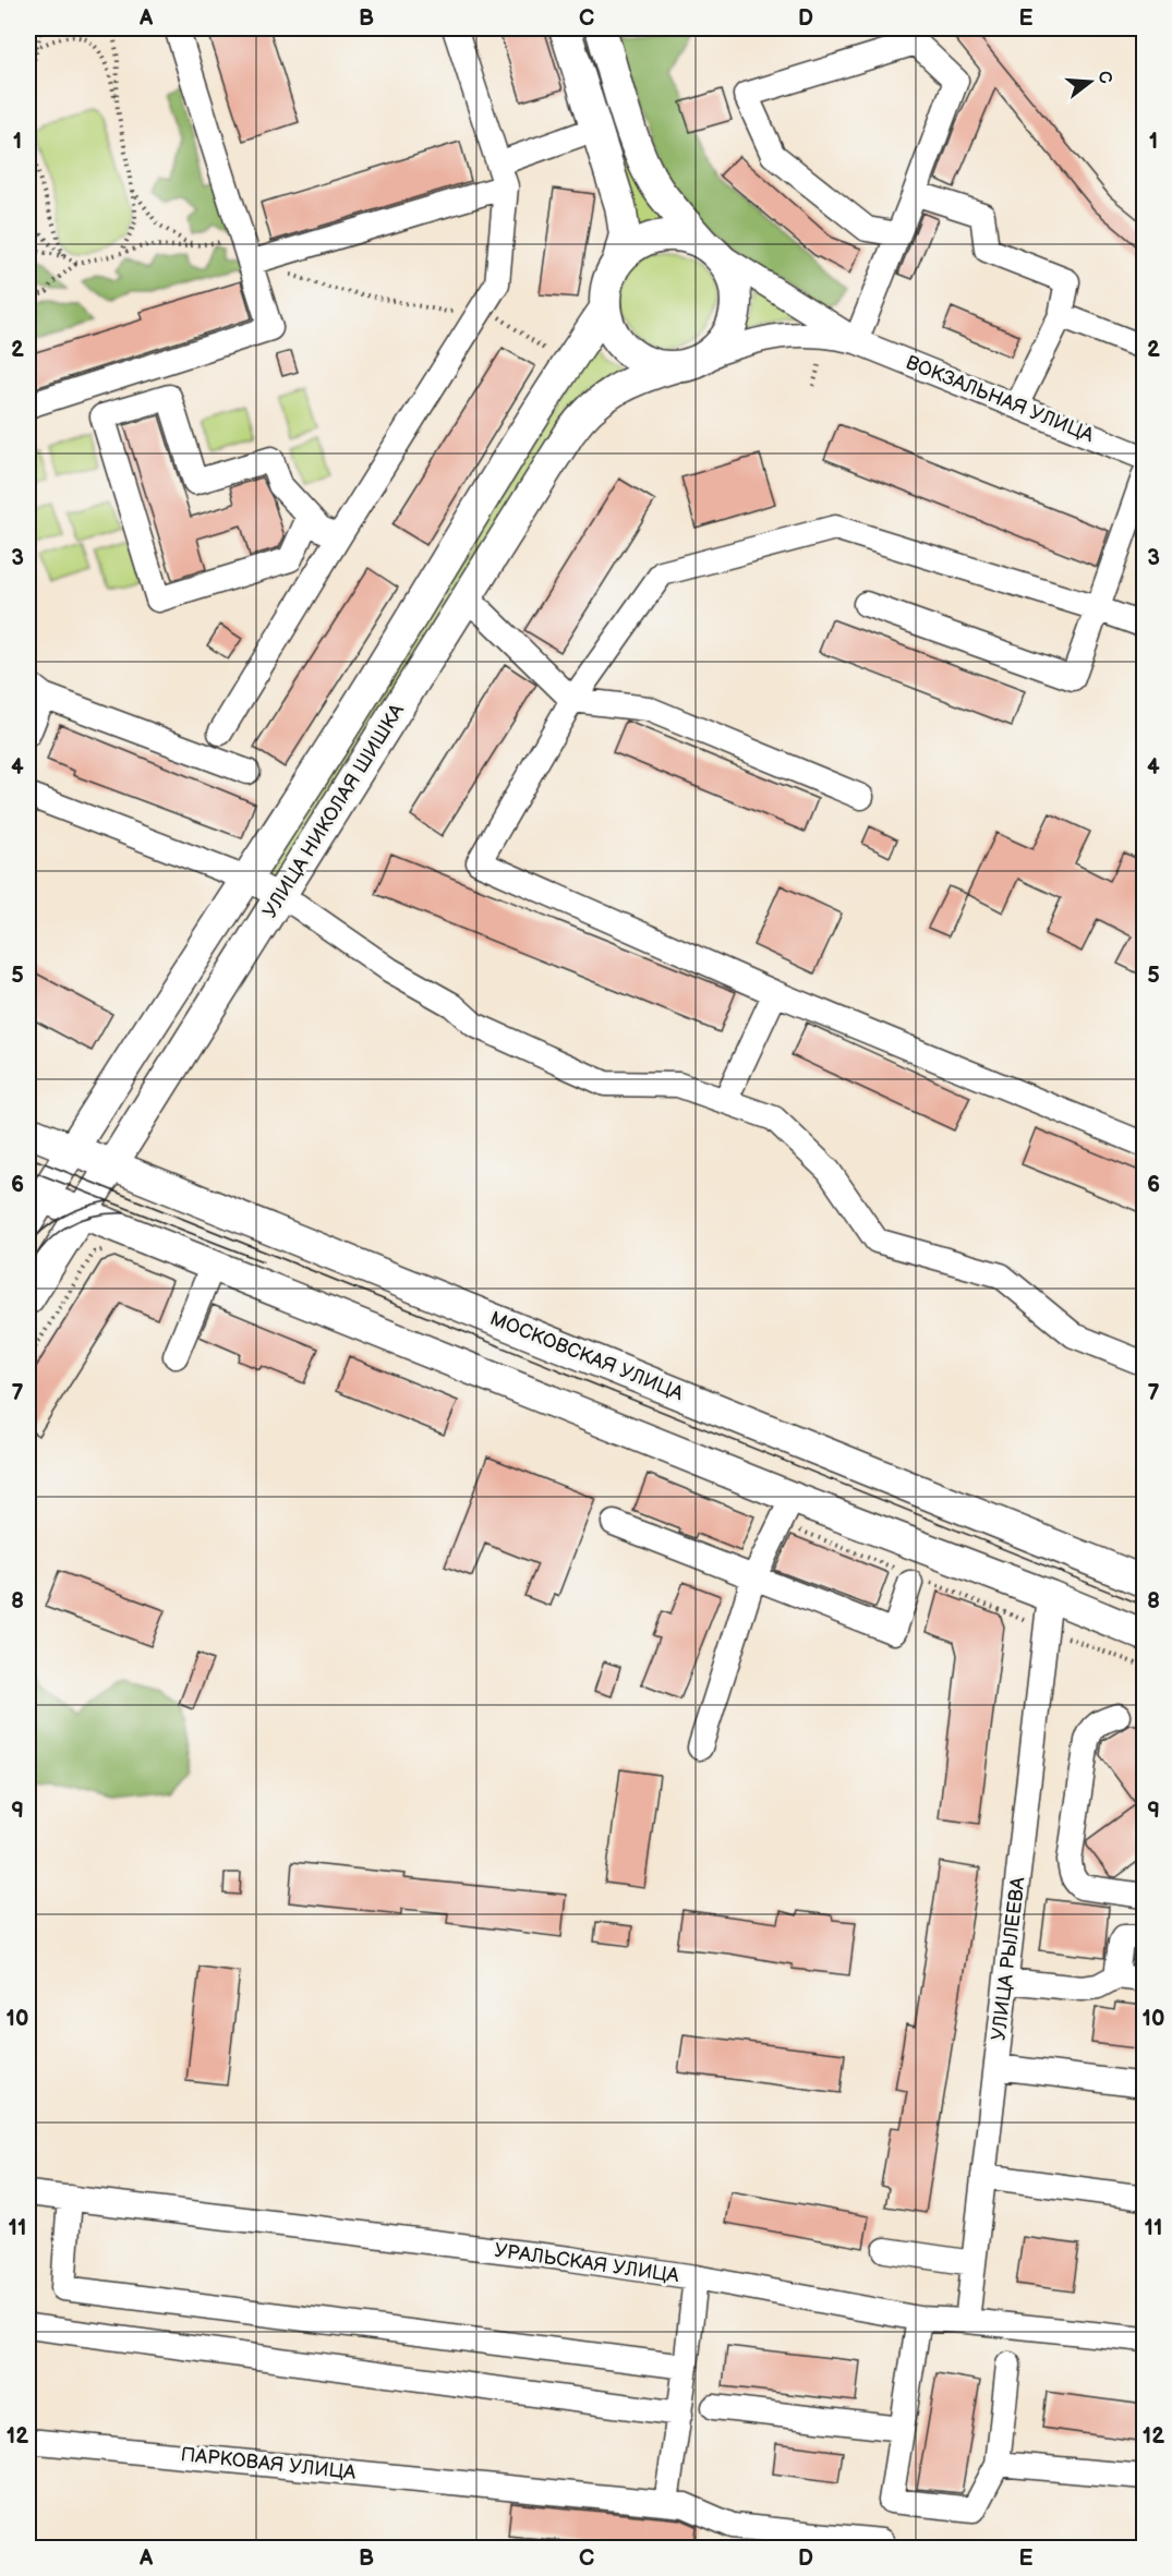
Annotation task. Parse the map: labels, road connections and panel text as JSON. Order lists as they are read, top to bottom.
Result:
{
  "streets": {
    "main road": ["ВОКЗАЛЬНАЯ УЛИЦА", "УЛИЦА НИКОЛАЯ ШИШКА", "МОСКОВСКАЯ УЛИЦА"],
    "street": ["УЛИЦА РЫЛЕЕВА", "УРАЛЬСКАЯ УЛИЦА", "ПАРКОВАЯ УЛИЦА"]
  },
  "crossings": [
    ["ВОКЗАЛЬНАЯ УЛИЦА", "УЛИЦА НИКОЛАЯ ШИШКА"],
    ["УЛИЦА НИКОЛАЯ ШИШКА", "МОСКОВСКАЯ УЛИЦА"],
    ["УЛИЦА РЫЛЕЕВА", "УРАЛЬСКАЯ УЛИЦА"]
  ],
  "north": "right",
  "grid": {
    "columns": [
      "A",
      "B",
      "C",
      "D",
      "E"
    ],
    "rows": [
      "1",
      "2",
      "3",
      "4",
      "5",
      "6",
      "7",
      "8",
      "9",
      "10",
      "11",
      "12"
    ]
  }
}
